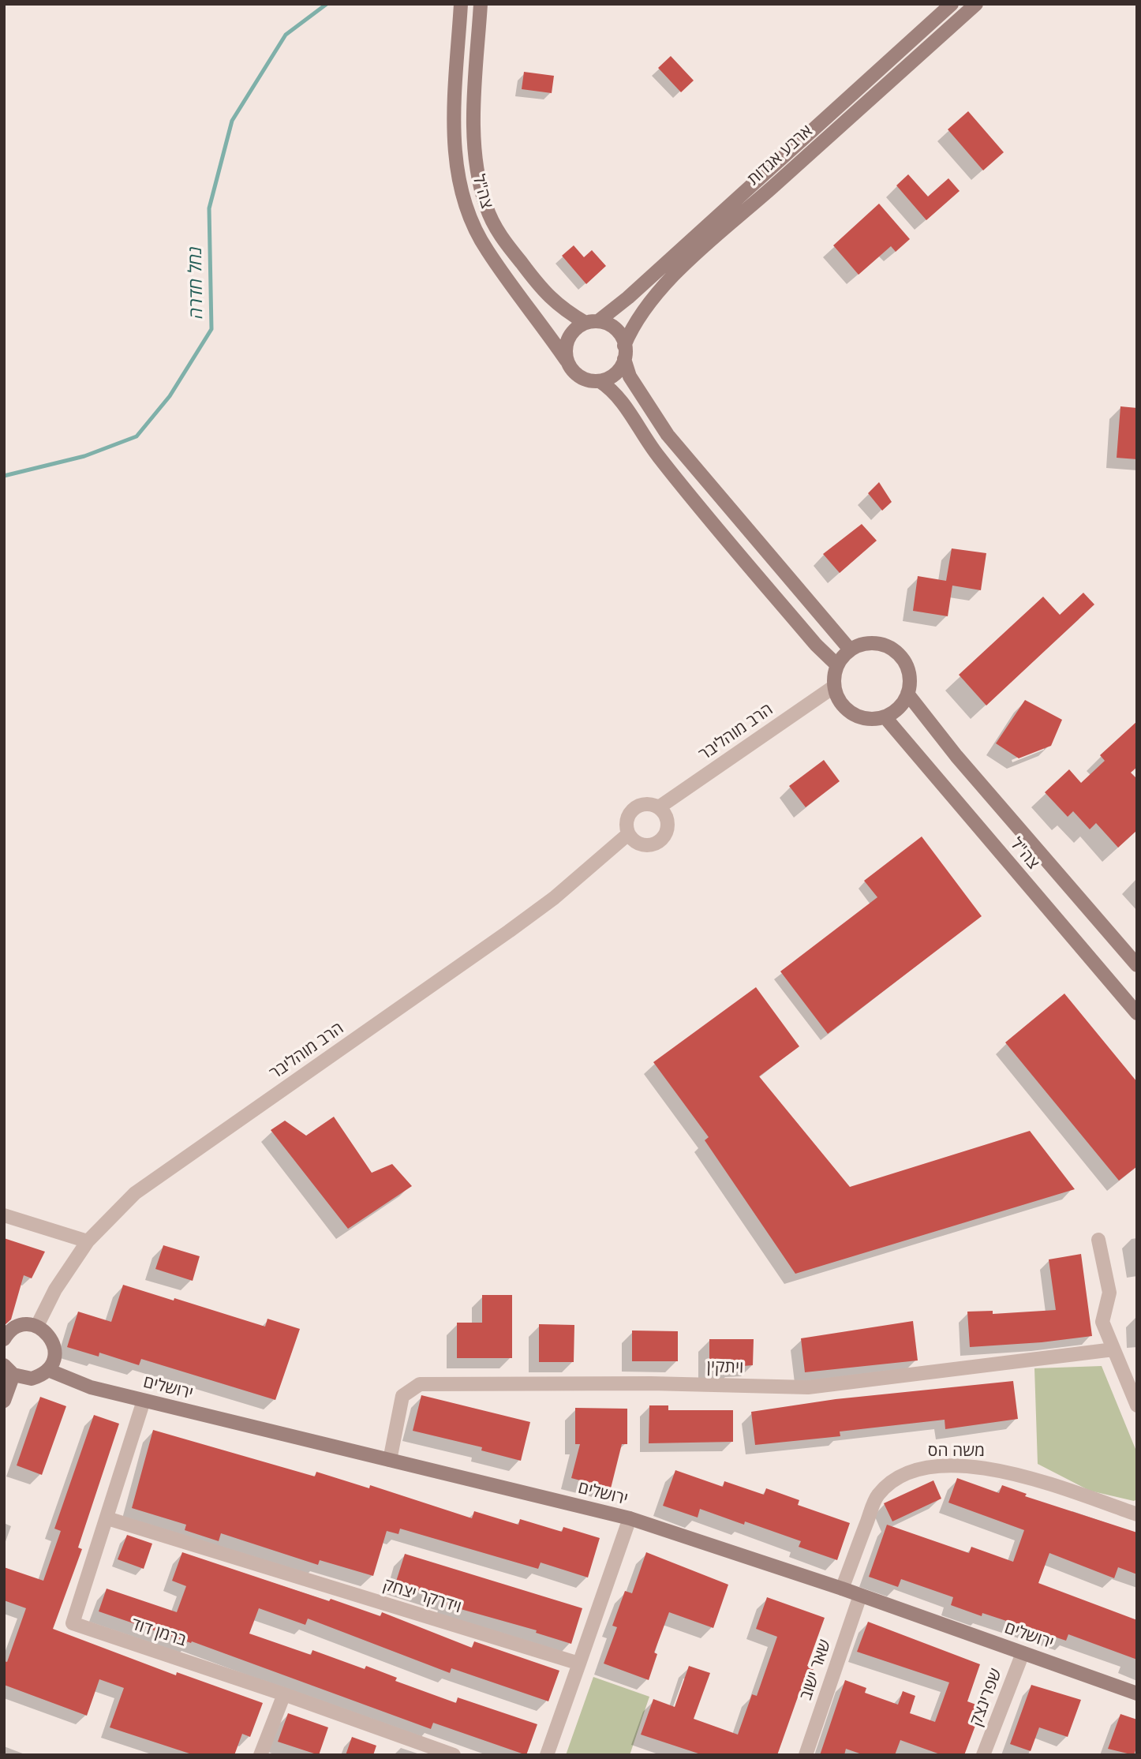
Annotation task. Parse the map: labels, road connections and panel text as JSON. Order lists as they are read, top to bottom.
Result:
{
  "streets": {
    "main road": ["ארבע אגדות", "צה\"ל", "ירושלים"],
    "street": [
      "הרב מוהליבר",
      "ויתקין",
      "משה הס",
      "וידרקר יצחק",
      "ברמן דוד",
      "שאר ישוב",
      "שפרינצק"
    ]
  },
  "crossings": [
    ["ארבע אגדות", "צה\"ל"],
    ["צה\"ל", "הרב מוהליבר"],
    ["ויתקין", "ירושלים"],
    ["ירושלים", "משה הס"],
    ["ירושלים", "ברמן דוד"],
    ["ירושלים", "שאר ישוב"],
    ["ירושלים", "שפרינצק"],
    ["וידרקר יצחק", "ברמן דוד"]
  ],
  "water": ["נחל חדרה"]
}
